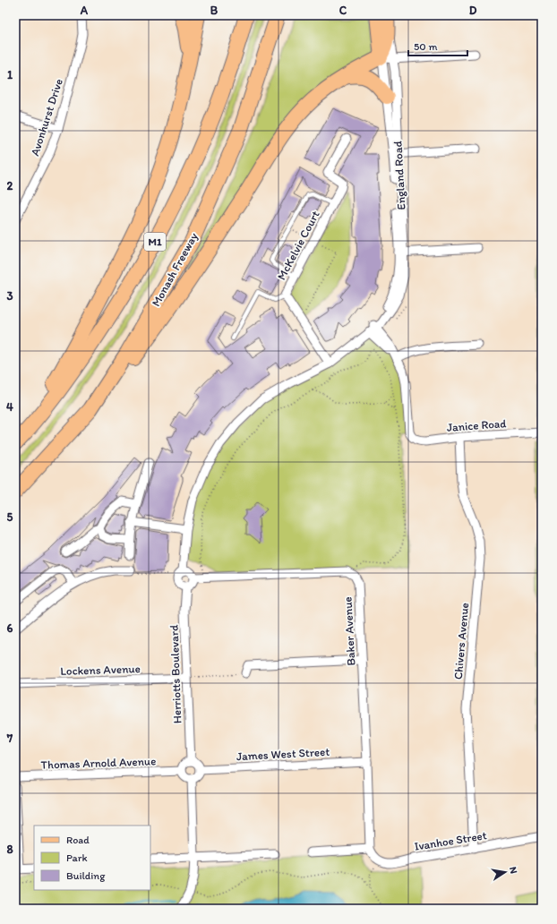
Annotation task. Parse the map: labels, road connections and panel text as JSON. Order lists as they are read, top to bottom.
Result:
{
  "streets": {
    "highway": ["M1", "Monash Freeway"],
    "main road": ["England Road"],
    "street": [
      "Avonhurst Drive",
      "McKelvie Court",
      "Janice Road",
      "Baker Avenue",
      "Chivers Avenue",
      "Lockens Avenue",
      "Herriotts Boulevard",
      "James West Street",
      "Thomas Arnold Avenue",
      "Ivanhoe Street"
    ]
  },
  "crossings": [
    ["Janice Road", "Chivers Avenue"],
    ["Baker Avenue", "Herriotts Boulevard"],
    ["Baker Avenue", "James West Street"],
    ["Chivers Avenue", "Ivanhoe Street"],
    ["Lockens Avenue", "Herriotts Boulevard"],
    ["Herriotts Boulevard", "James West Street"],
    ["Herriotts Boulevard", "Thomas Arnold Avenue"],
    ["James West Street", "Thomas Arnold Avenue"]
  ],
  "legend": ["Road", "Park", "Building"],
  "scale_bar": "50 m",
  "north": "right",
  "grid": {
    "columns": [
      "A",
      "B",
      "C",
      "D"
    ],
    "rows": [
      "1",
      "2",
      "3",
      "4",
      "5",
      "6",
      "7",
      "8"
    ]
  }
}
